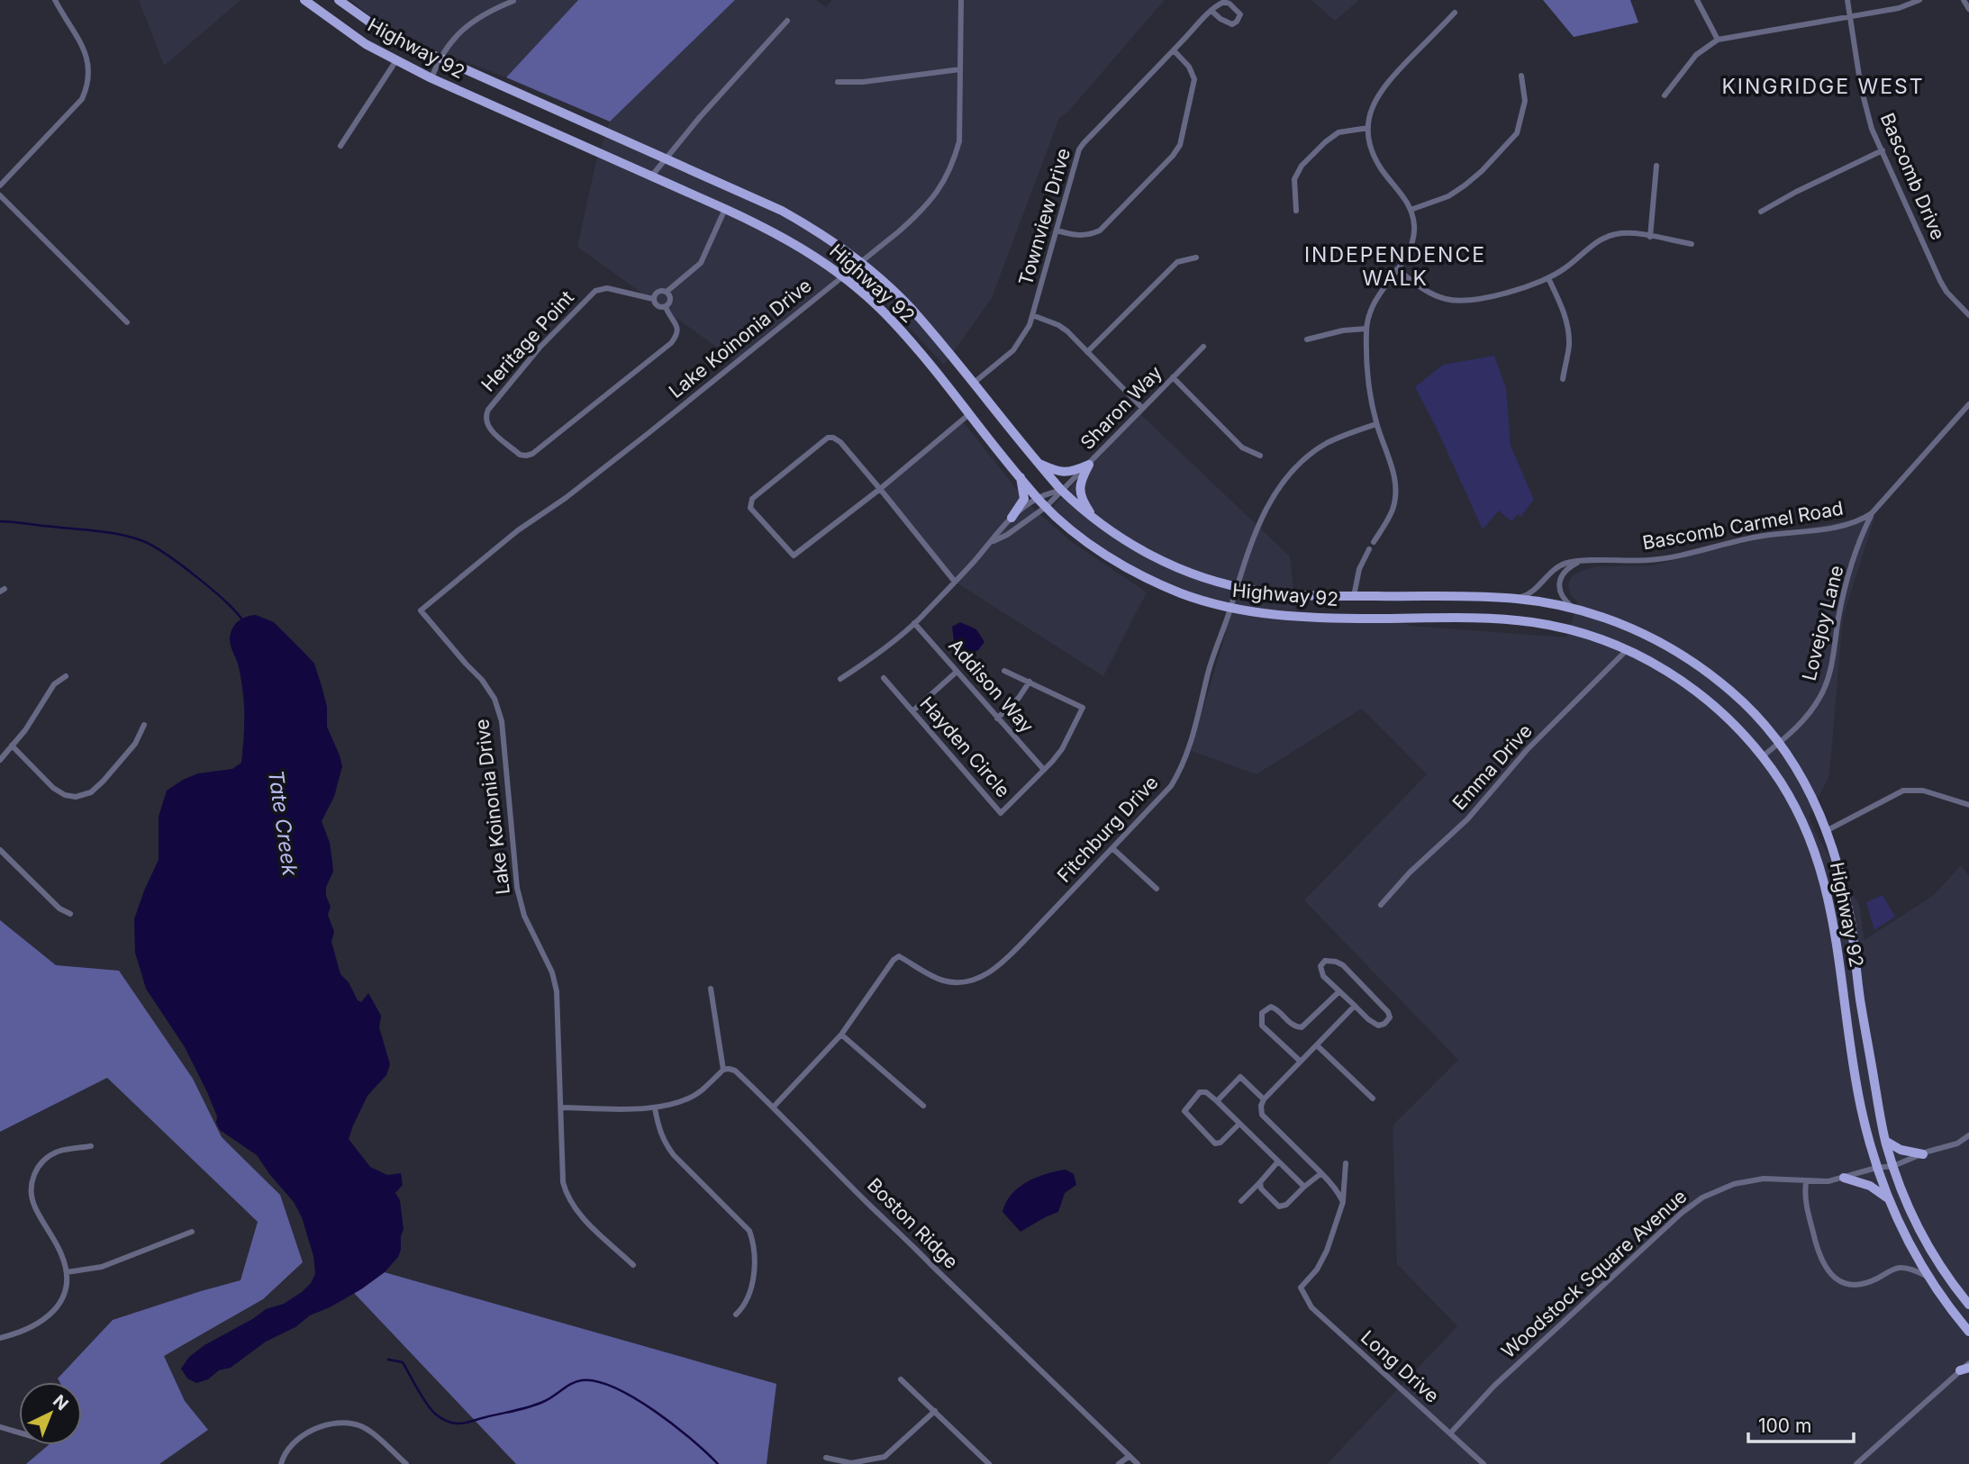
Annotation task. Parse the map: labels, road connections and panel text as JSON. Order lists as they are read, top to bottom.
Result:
{
  "streets": {
    "main road": ["Highway 92"],
    "street": [
      "Bascomb Drive",
      "Townview Drive",
      "Lake Koinonia Drive",
      "Heritage Point",
      "Sharon Way",
      "Bascomb Carmel Road",
      "Lovejoy Lane",
      "Addison Way",
      "Hayden Circle",
      "Emma Drive",
      "Fitchburg Drive",
      "Boston Ridge",
      "Woodstock Square Avenue",
      "Long Drive"
    ]
  },
  "crossings": [
    ["Highway 92", "Townview Drive"],
    ["Highway 92", "Lake Koinonia Drive"],
    ["Highway 92", "Sharon Way"],
    ["Highway 92", "Bascomb Carmel Road"],
    ["Highway 92", "Lovejoy Lane"],
    ["Highway 92", "Emma Drive"],
    ["Highway 92", "Fitchburg Drive"],
    ["Highway 92", "Woodstock Square Avenue"],
    ["Bascomb Carmel Road", "Lovejoy Lane"],
    ["Addison Way", "Hayden Circle"],
    ["Woodstock Square Avenue", "Long Drive"]
  ],
  "districts": ["KINGRIDGE WEST", "INDEPENDENCE WALK"],
  "water": ["Tate Creek"],
  "scale_bar": "100 m",
  "north": "top right"
}
